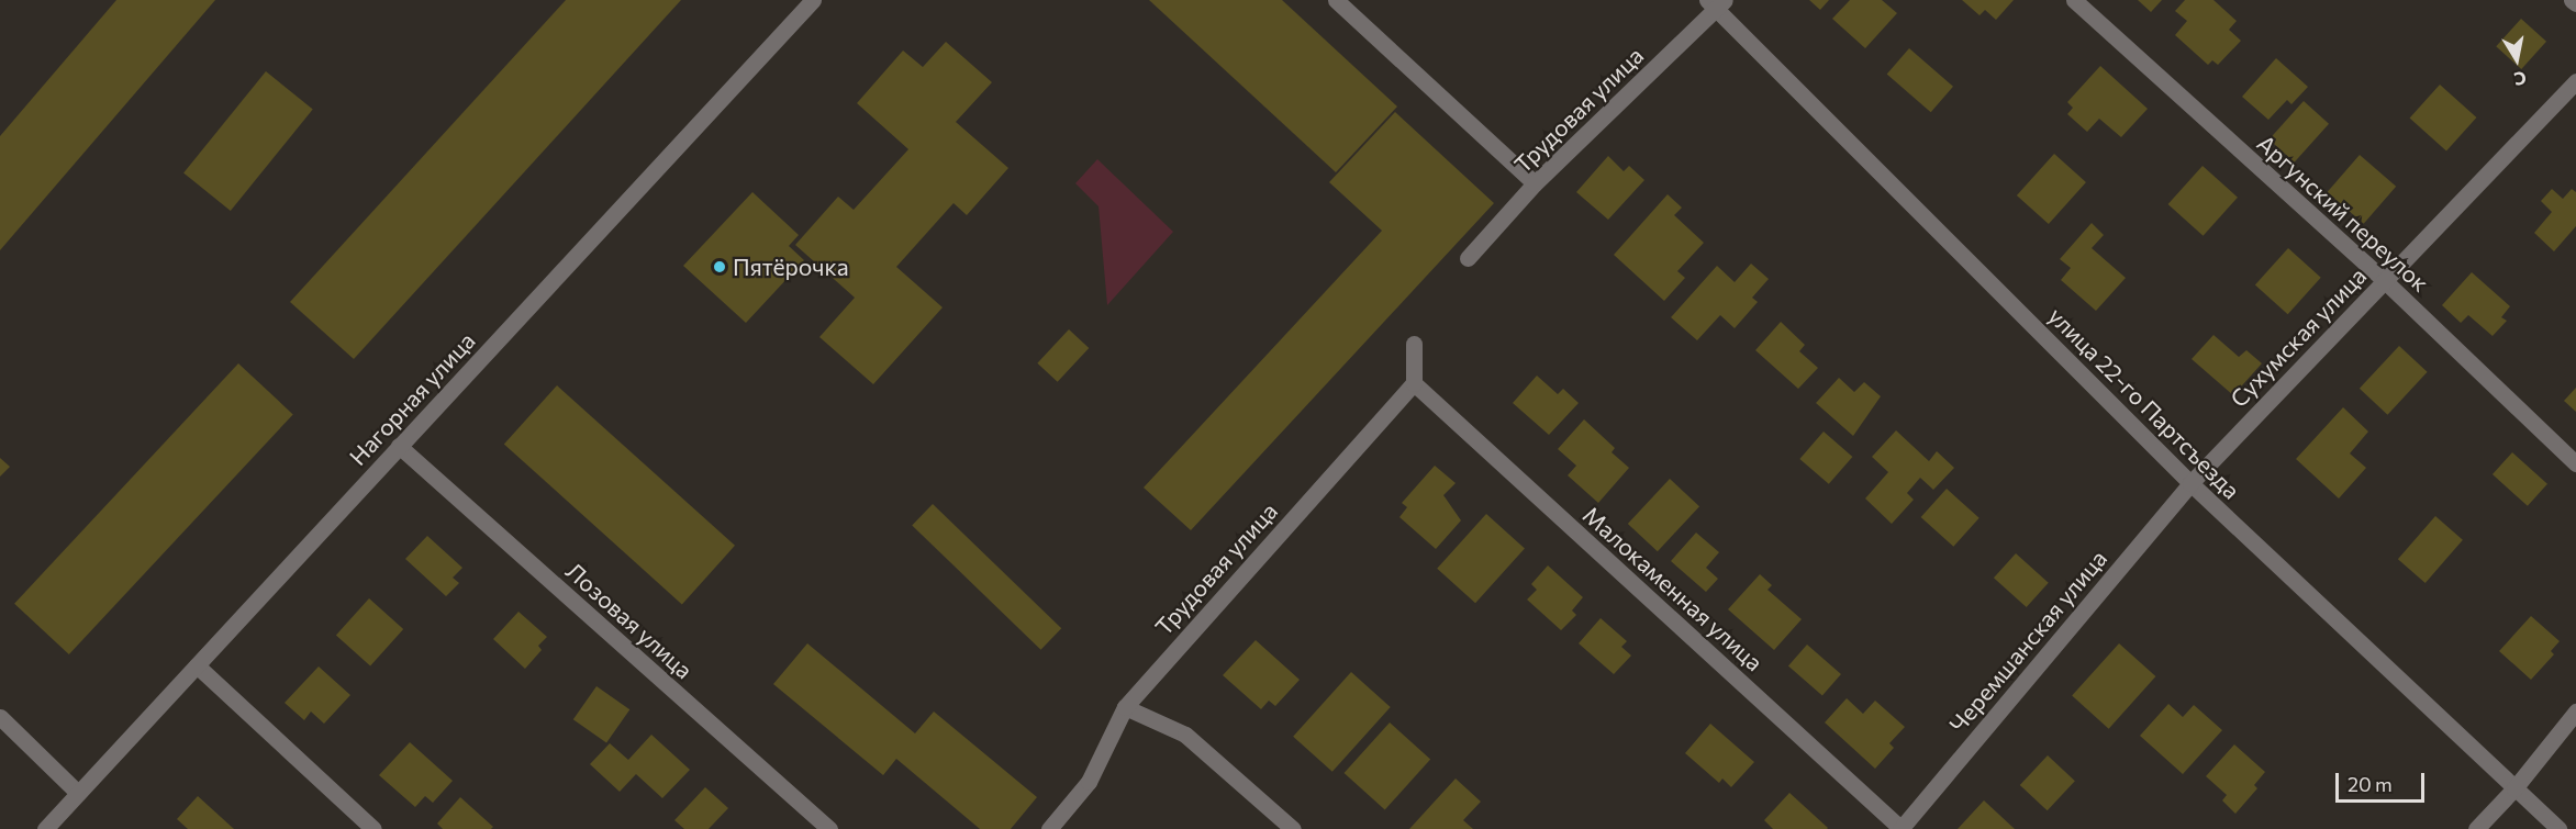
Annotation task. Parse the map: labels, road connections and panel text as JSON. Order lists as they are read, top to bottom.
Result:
{
  "streets": {
    "street": [
      "Трудовая улица",
      "Аргунский переулок",
      "Сухумская улица",
      "Нагорная улица",
      "улица 22-го Партсъезда",
      "Малокаменная улица",
      "Лозовая улица",
      "Черемшанская улица"
    ]
  },
  "crossings": [
    ["Трудовая улица", "улица 22-го Партсъезда"],
    ["Трудовая улица", "Малокаменная улица"],
    ["Аргунский переулок", "Сухумская улица"],
    ["Сухумская улица", "улица 22-го Партсъезда"],
    ["Сухумская улица", "Черемшанская улица"],
    ["Нагорная улица", "Лозовая улица"],
    ["улица 22-го Партсъезда", "Черемшанская улица"],
    ["Малокаменная улица", "Черемшанская улица"]
  ],
  "places": ["Пятёрочка"],
  "scale_bar": "20 m",
  "north": "bottom"
}
